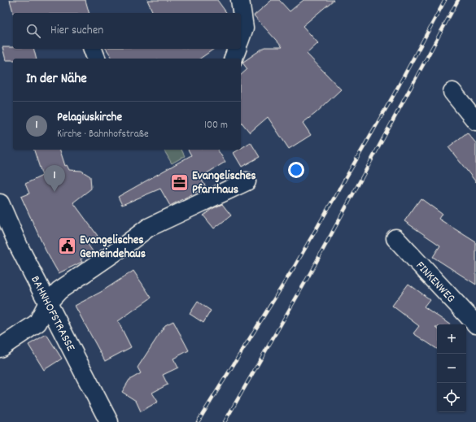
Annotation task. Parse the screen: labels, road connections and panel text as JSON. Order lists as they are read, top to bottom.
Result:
{
  "streets": {
    "street": ["FINKENWEG", "BAHNHOFSTRASSE"]
  },
  "places": {
    "office": ["Evangelisches Pfarrhaus"],
    "public building": ["Evangelisches Gemeindehaus"]
  },
  "page": {
    "search": "Hier suchen",
    "heading": "In der Nähe",
    "list": [
      {
        "mark": "1",
        "name": "Pelagiuskirche",
        "note": "Kirche · Bahnhofstraße",
        "value": "100 m"
      }
    ],
    "pins": "1",
    "map_buttons": ["+", "−"]
  }
}
